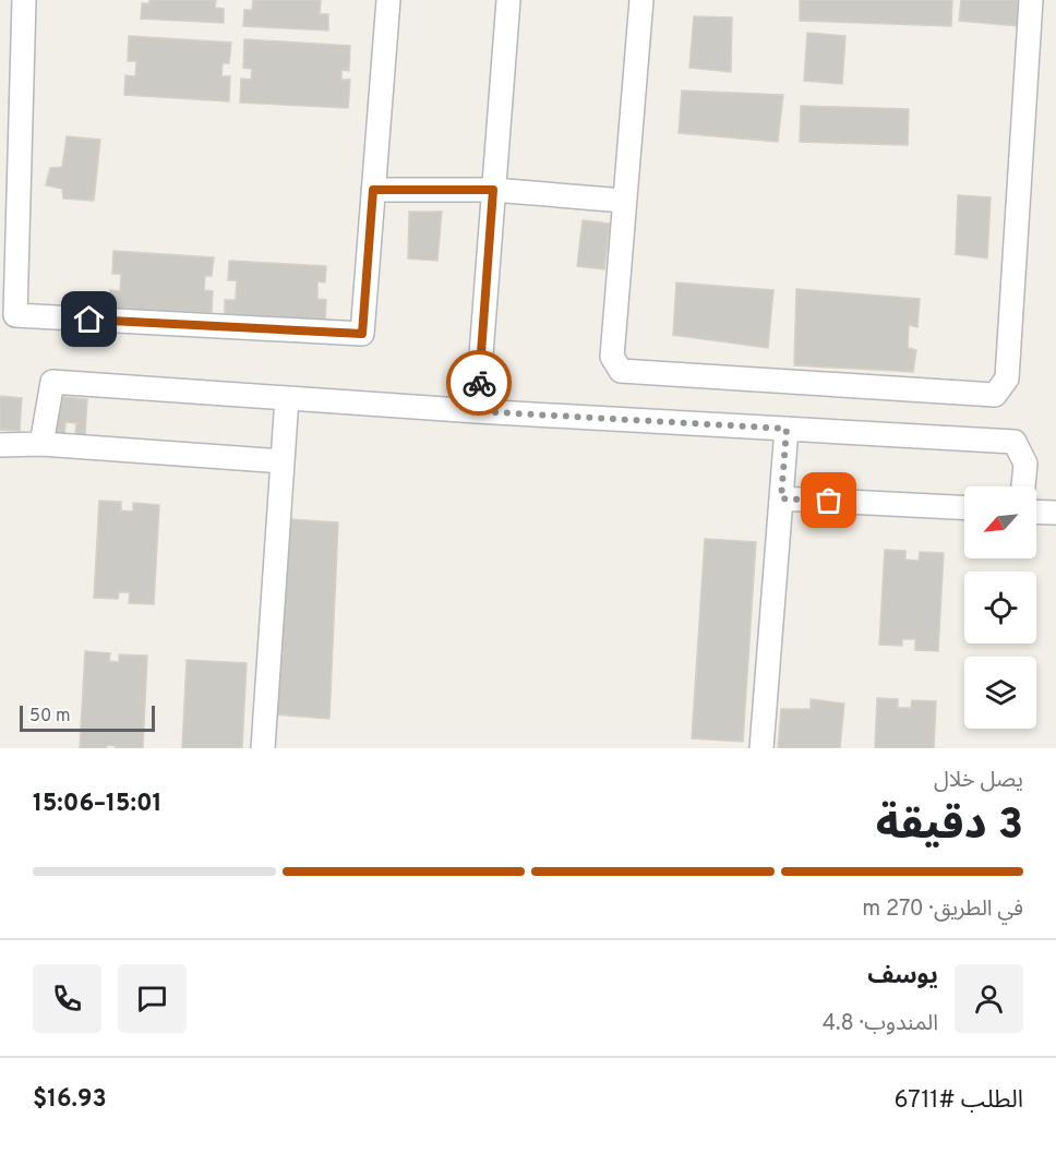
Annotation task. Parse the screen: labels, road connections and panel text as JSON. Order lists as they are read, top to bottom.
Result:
{
  "scale_bar": "50 m",
  "north": "bottom left",
  "page": {
    "scale": "50 m",
    "heading": ["3 دقيقة", "يصل خلال", "15:01–15:06"],
    "panel": [
      "يوسف",
      "المندوب · 4.8",
      "الطلب #6711",
      "$16.93"
    ],
    "bar": "في الطريق · 270 m"
  }
}
